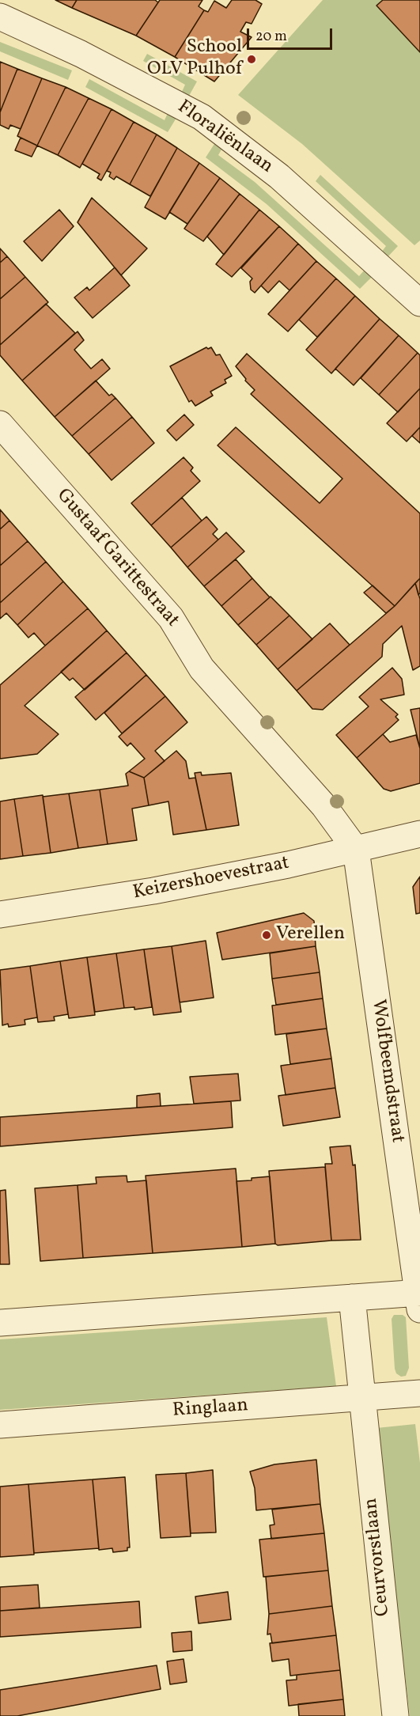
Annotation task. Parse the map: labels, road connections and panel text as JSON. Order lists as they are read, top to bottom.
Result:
{
  "streets": {
    "street": [
      "Floraliënlaan",
      "Gustaaf Garittestraat",
      "Keizershoevestraat",
      "Wolfbeemdstraat",
      "Ringlaan",
      "Ceurvorstlaan"
    ]
  },
  "crossings": [
    ["Gustaaf Garittestraat", "Keizershoevestraat"],
    ["Gustaaf Garittestraat", "Wolfbeemdstraat"],
    ["Keizershoevestraat", "Wolfbeemdstraat"],
    ["Ringlaan", "Ceurvorstlaan"]
  ],
  "places": ["School OLV Pulhof", "Verellen"],
  "scale_bar": "20 m"
}
